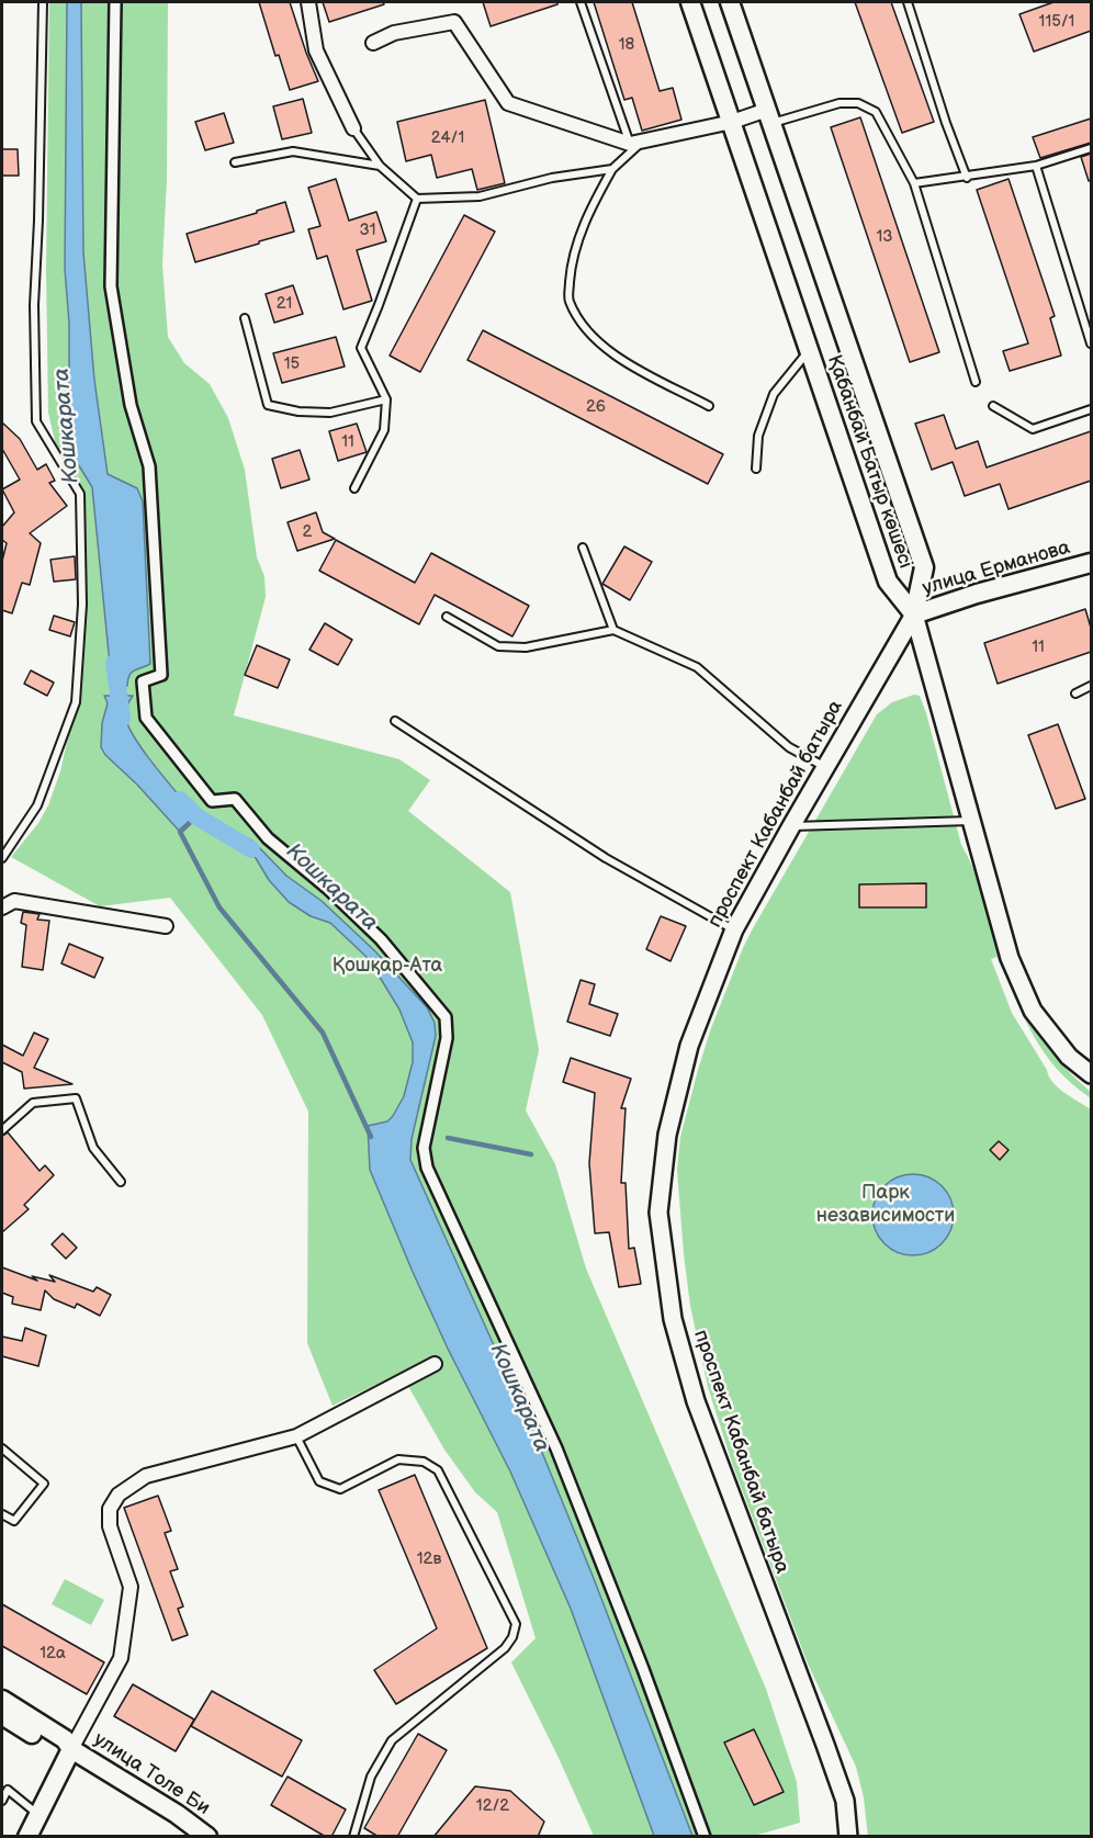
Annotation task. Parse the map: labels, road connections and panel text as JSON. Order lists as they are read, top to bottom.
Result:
{
  "streets": {
    "main road": ["Қабанбай Батыр көшесі", "улица Ерманова", "улица Толе Би"],
    "street": ["проспект Кабанбай батыра"]
  },
  "crossings": [
    ["Қабанбай Батыр көшесі", "улица Ерманова"],
    ["Қабанбай Батыр көшесі", "проспект Кабанбай батыра"],
    ["улица Ерманова", "проспект Кабанбай батыра"]
  ],
  "water": ["Кошкарата"],
  "parks": ["Қошқар-Ата", "Парк независимости"],
  "house_numbers": [
    "115/1",
    "18",
    "24/1",
    "31",
    "13",
    "21",
    "15",
    "26",
    "11",
    "2",
    "11",
    "12в",
    "12а",
    "12/2"
  ]
}
